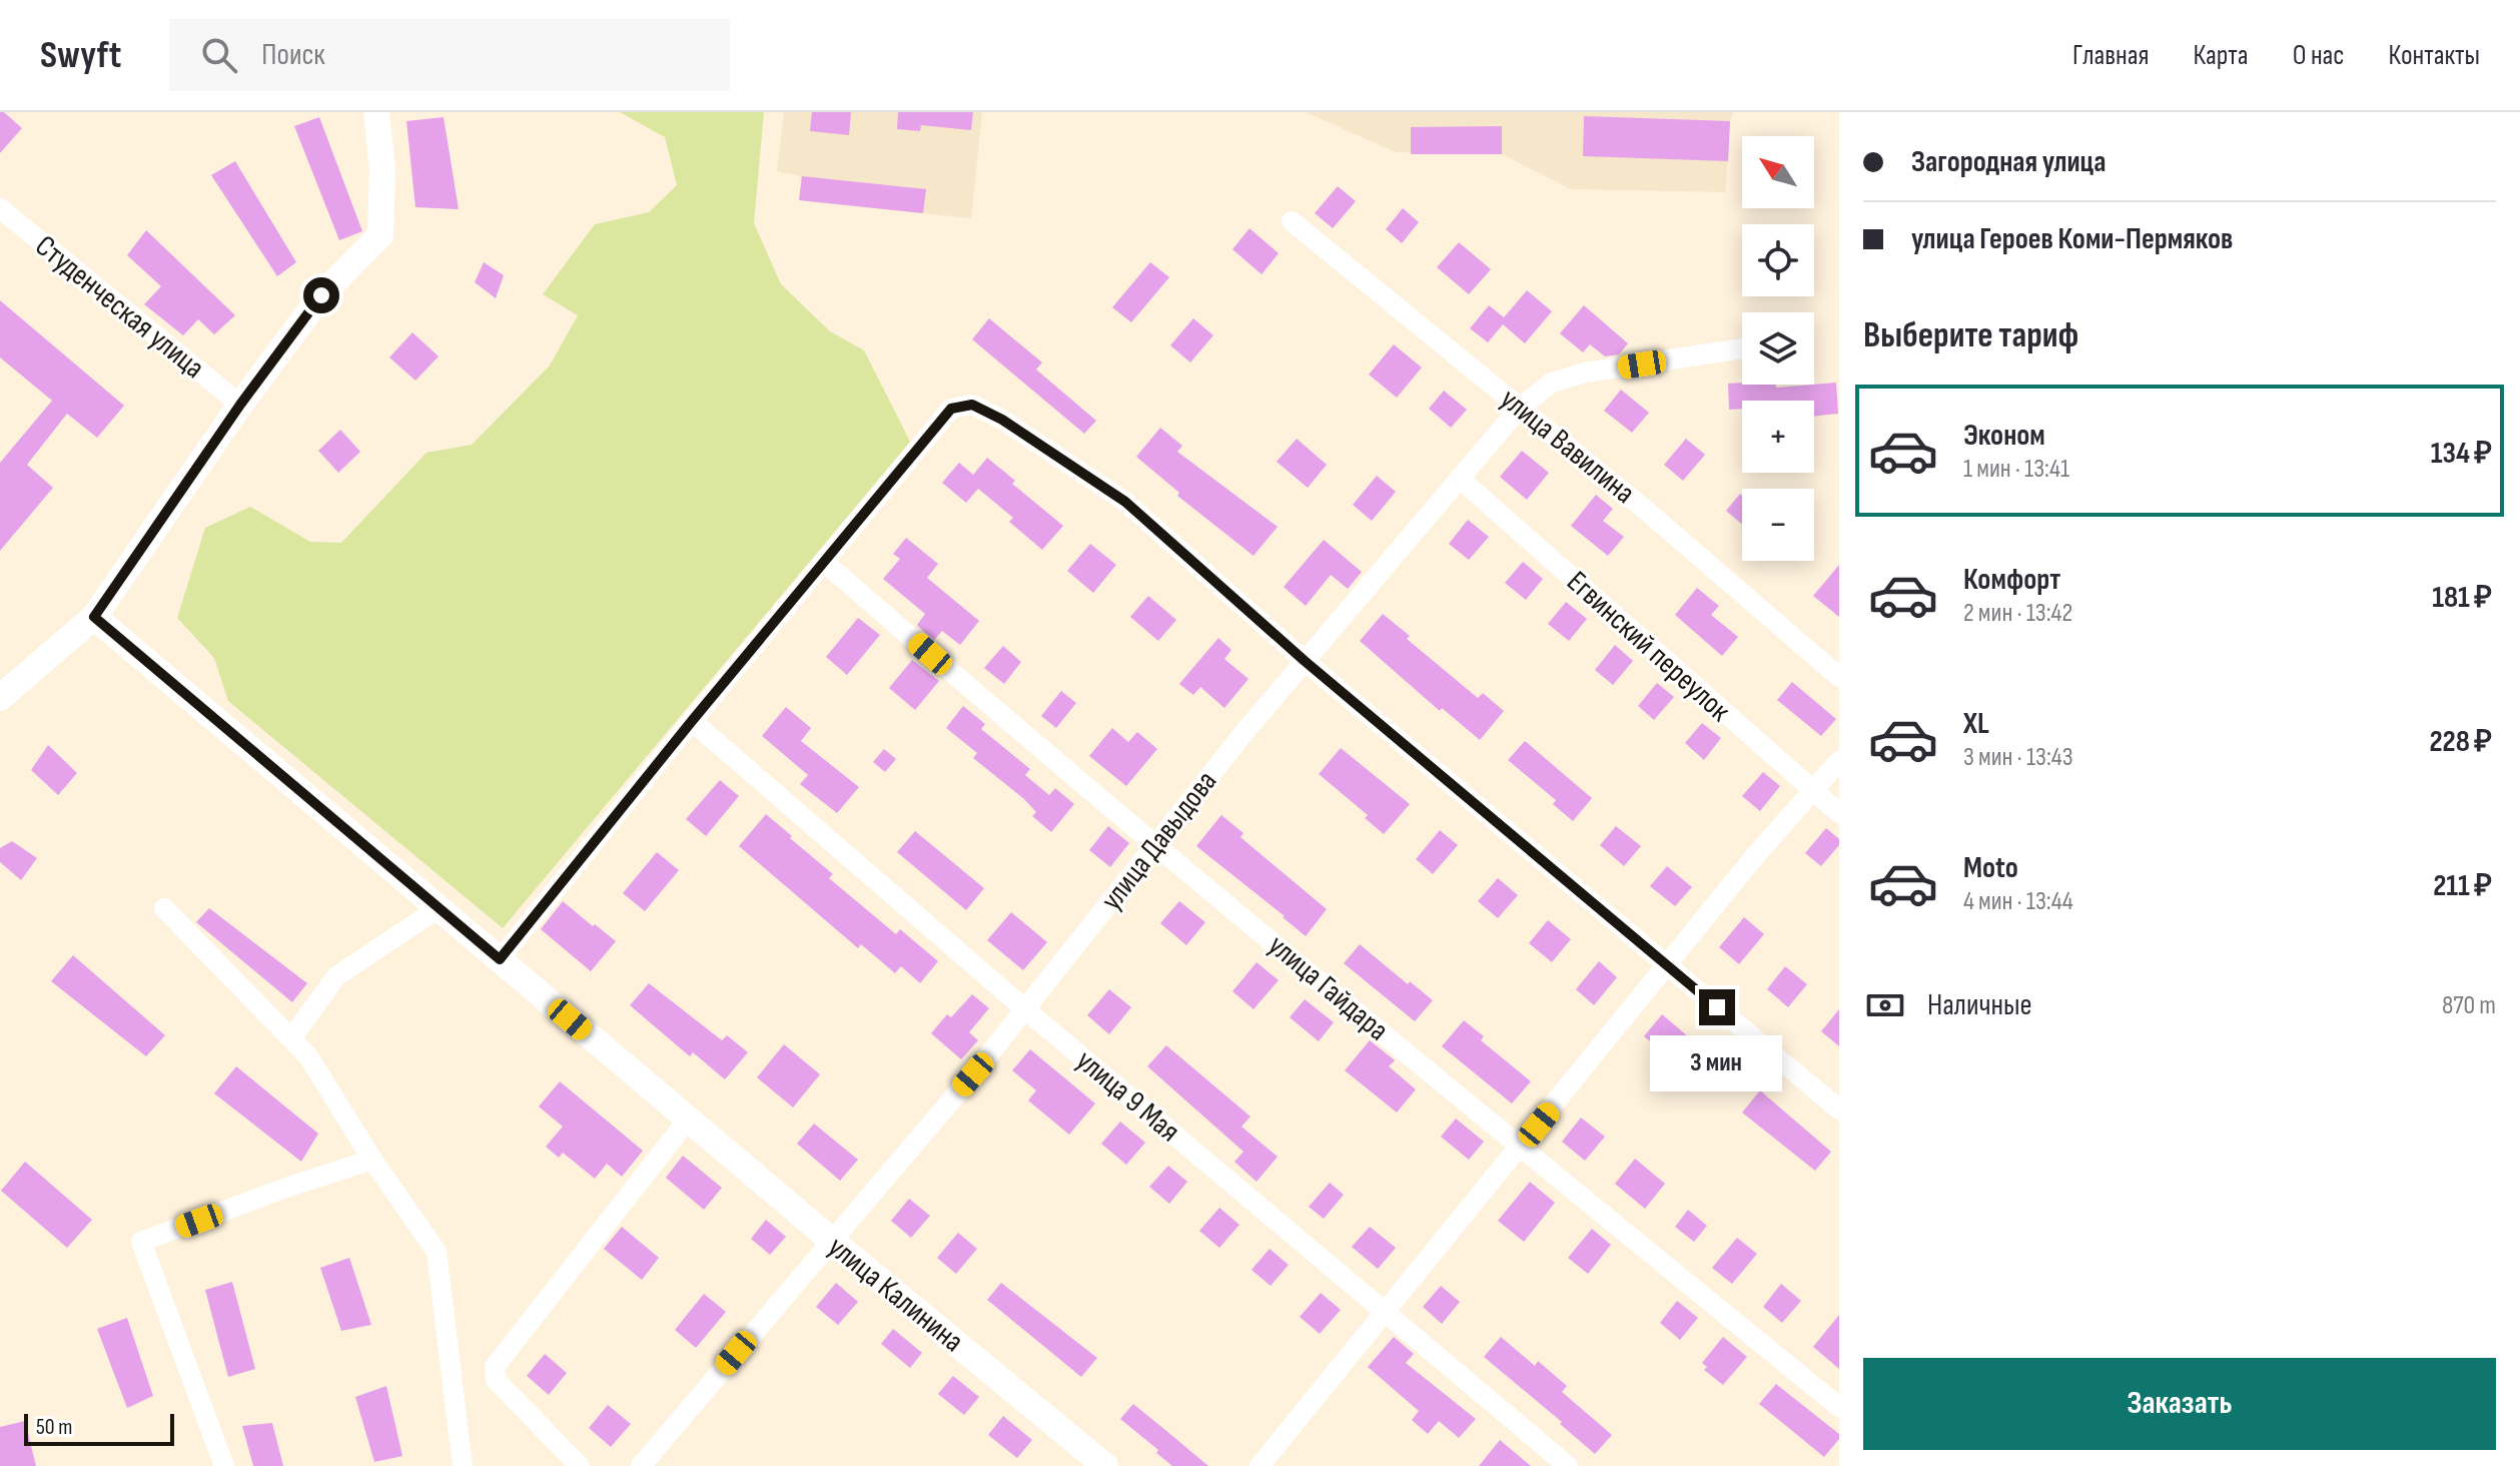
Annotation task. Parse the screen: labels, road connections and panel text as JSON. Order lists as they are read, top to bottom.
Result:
{
  "streets": {
    "street": [
      "Студенческая улица",
      "улица Вавилина",
      "Егвинский переулок",
      "улица Давыдова",
      "улица Гайдара",
      "улица 9 Мая",
      "улица Калинина"
    ]
  },
  "crossings": [
    ["улица Вавилина", "улица Давыдова"],
    ["Егвинский переулок", "улица Давыдова"],
    ["улица Давыдова", "улица Гайдара"],
    ["улица Давыдова", "улица 9 Мая"],
    ["улица Давыдова", "улица Калинина"]
  ],
  "scale_bar": "50 m",
  "north": "top left",
  "page": {
    "header": "Swyft",
    "search": "Поиск",
    "nav": [
      "Главная",
      "Карта",
      "О нас",
      "Контакты"
    ],
    "banner": ["Загородная улица", "улица Героев Коми-Пермяков"],
    "map_buttons": ["+", "−"],
    "heading": "Выберите тариф",
    "list": [
      {
        "name": "Эконом",
        "note": "1 мин · 13:41",
        "value": "134 ₽"
      },
      {
        "name": "Комфорт",
        "note": "2 мин · 13:42",
        "value": "181 ₽"
      },
      {
        "name": "XL",
        "note": "3 мин · 13:43",
        "value": "228 ₽"
      },
      {
        "name": "Moto",
        "note": "4 мин · 13:44",
        "value": "211 ₽"
      }
    ],
    "pay": ["Наличные", "870 m"],
    "bubble": "3 мин",
    "buttons": "Заказать",
    "scale": "50 m"
  }
}
